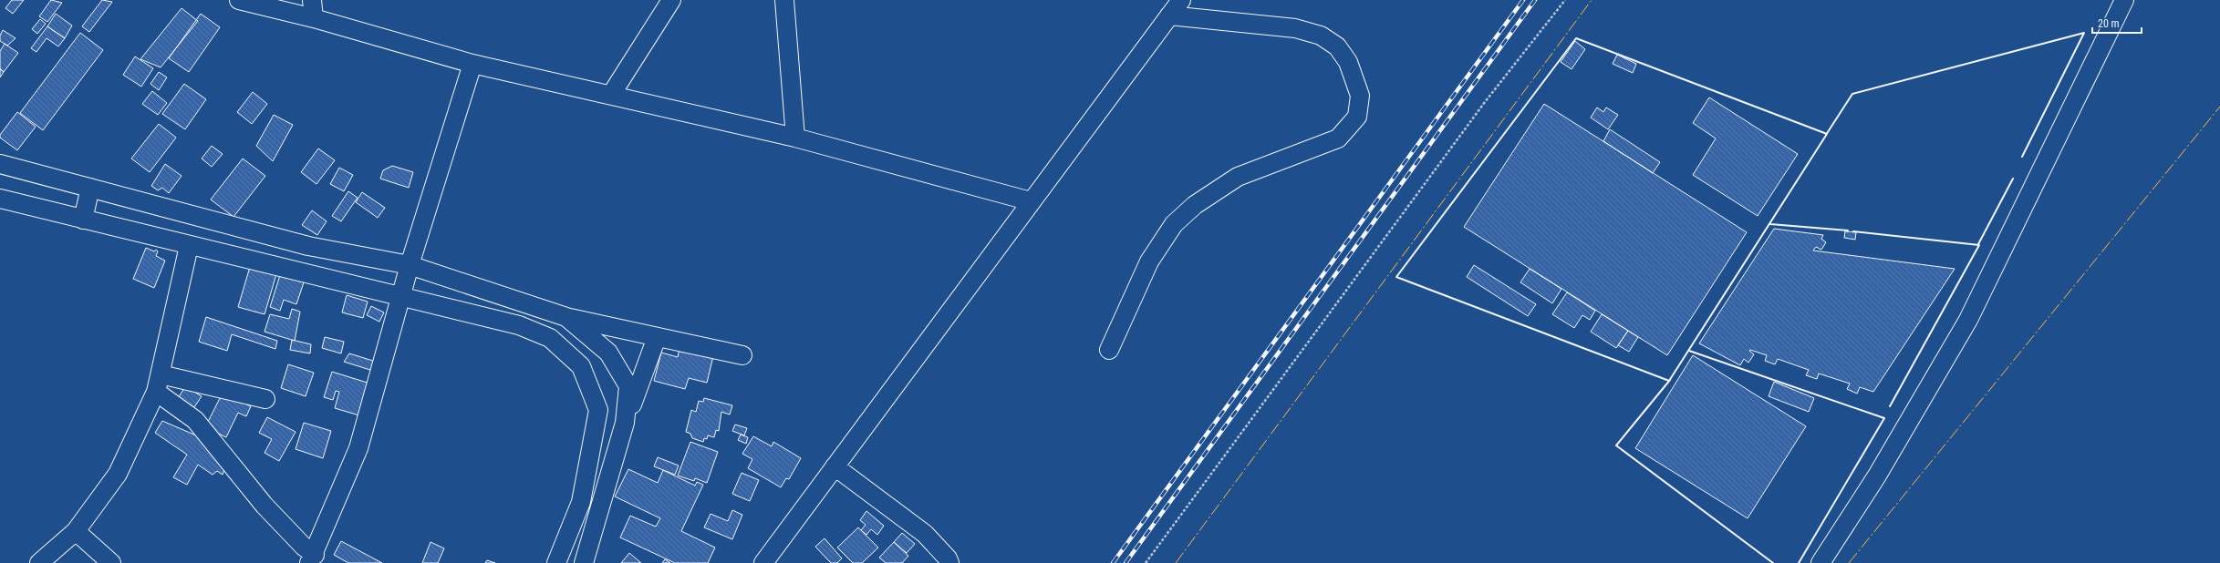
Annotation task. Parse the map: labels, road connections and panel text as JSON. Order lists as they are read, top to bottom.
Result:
{
  "scale_bar": "20 m"
}
